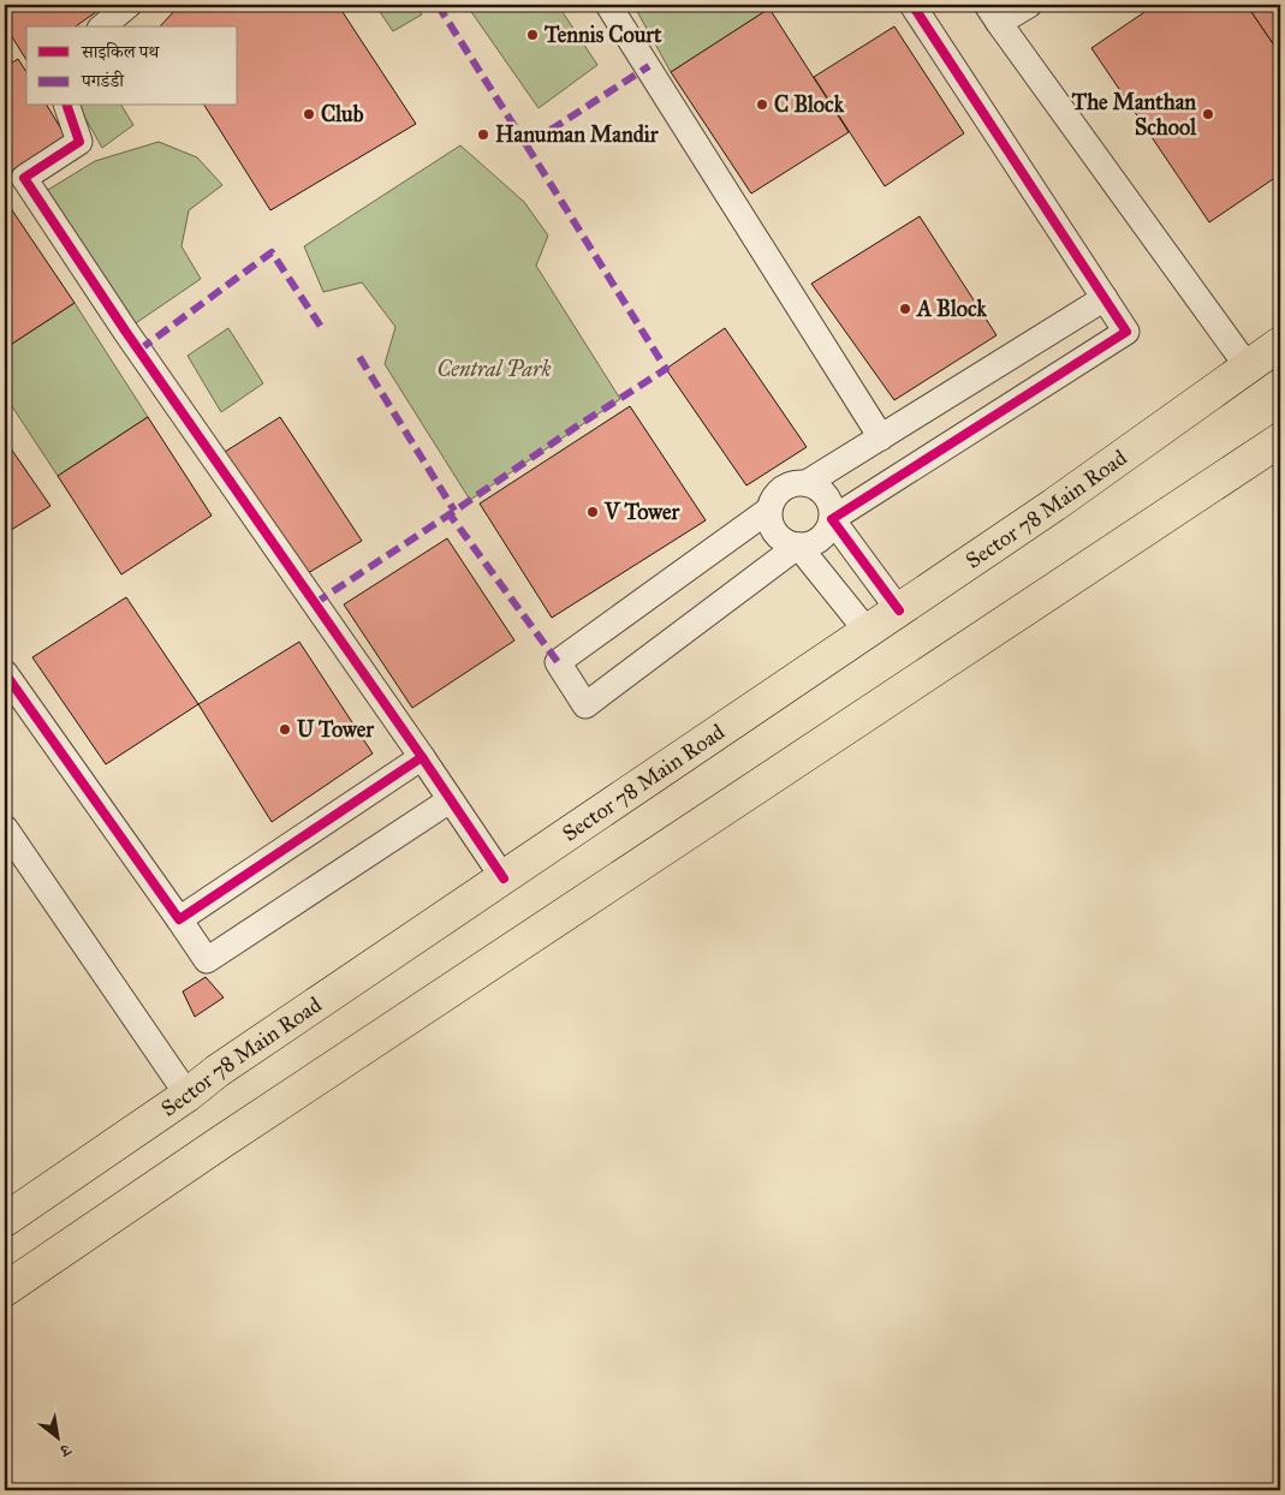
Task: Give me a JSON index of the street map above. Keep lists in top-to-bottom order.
{
  "streets": {
    "main road": ["Sector 78 Main Road"]
  },
  "parks": ["Central Park"],
  "places": [
    "Tennis Court",
    "C Block",
    "Club",
    "The Manthan School",
    "Hanuman Mandir",
    "A Block",
    "V Tower",
    "U Tower"
  ],
  "legend": ["साइकिल पथ", "पगडंडी"],
  "north": "bottom right"
}
